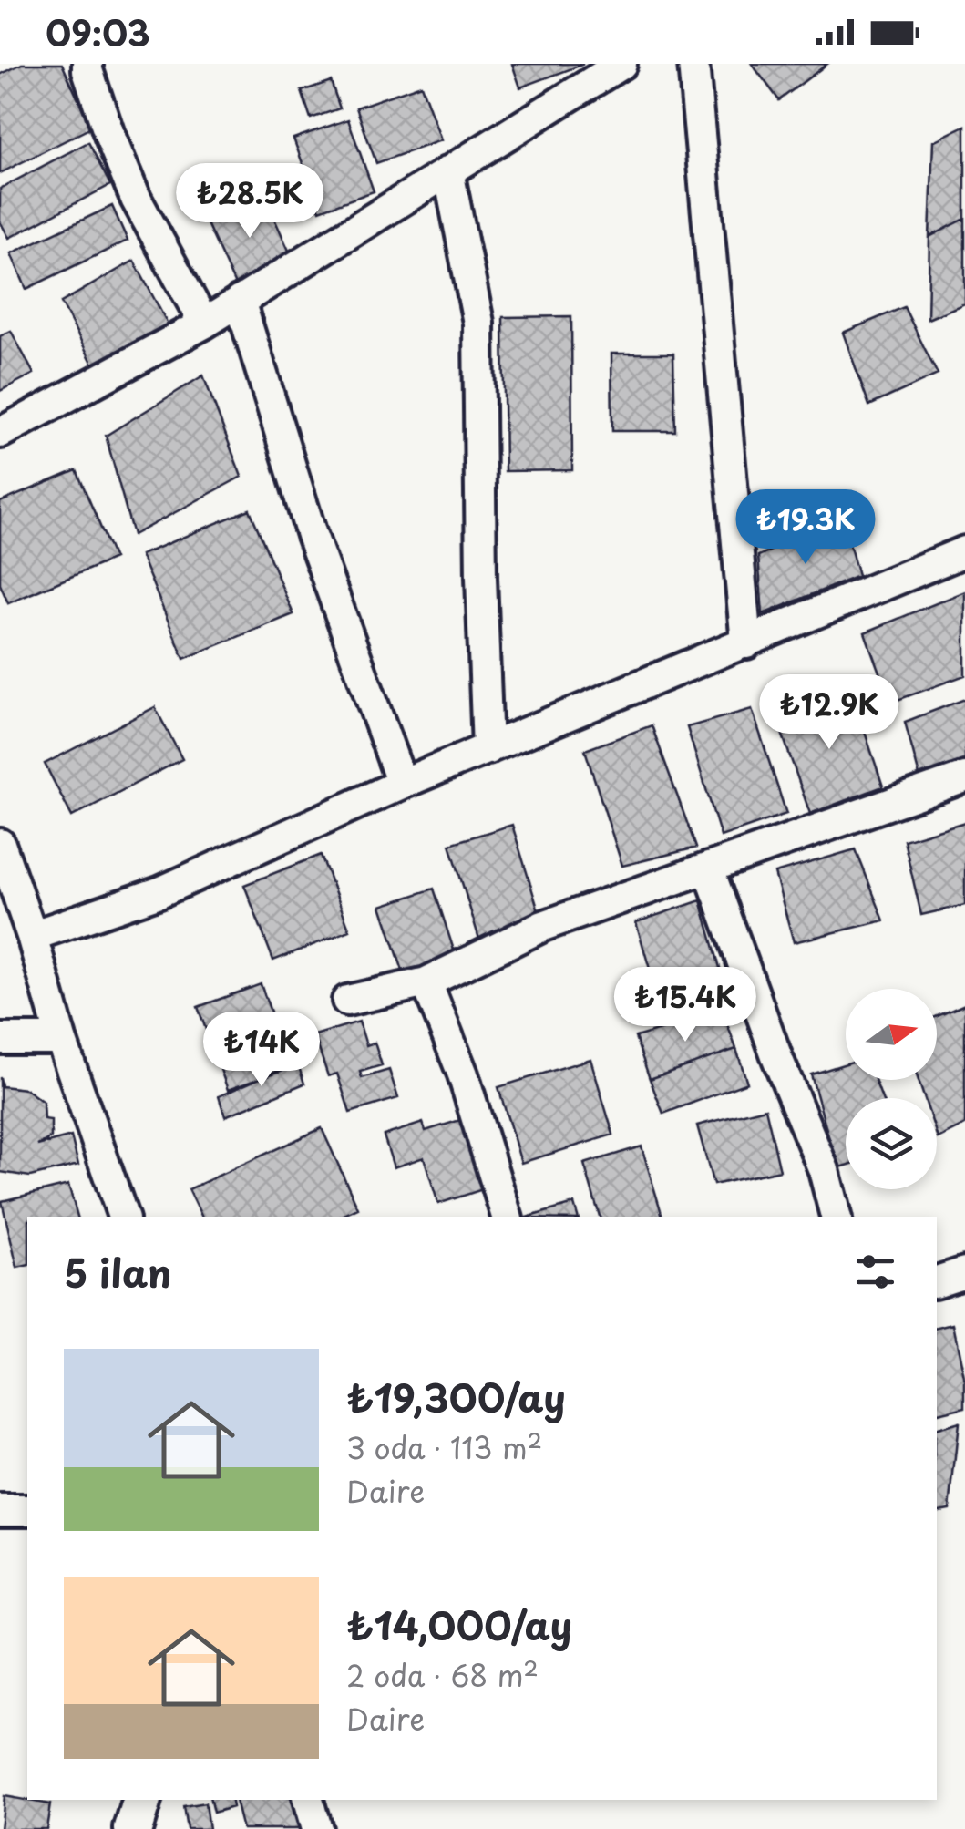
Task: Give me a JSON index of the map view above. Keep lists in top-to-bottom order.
{
  "north": "right",
  "page": {
    "status": "09:03",
    "price": [
      "₺28.5K",
      "₺19.3K",
      "₺12.9K",
      "₺15.4K",
      "₺14K"
    ],
    "heading": "5 ilan",
    "list": [
      {
        "name": "₺19,300/ay",
        "note": "3 oda · 113 m² · Daire"
      },
      {
        "name": "₺14,000/ay",
        "note": "2 oda · 68 m² · Daire"
      }
    ]
  }
}
